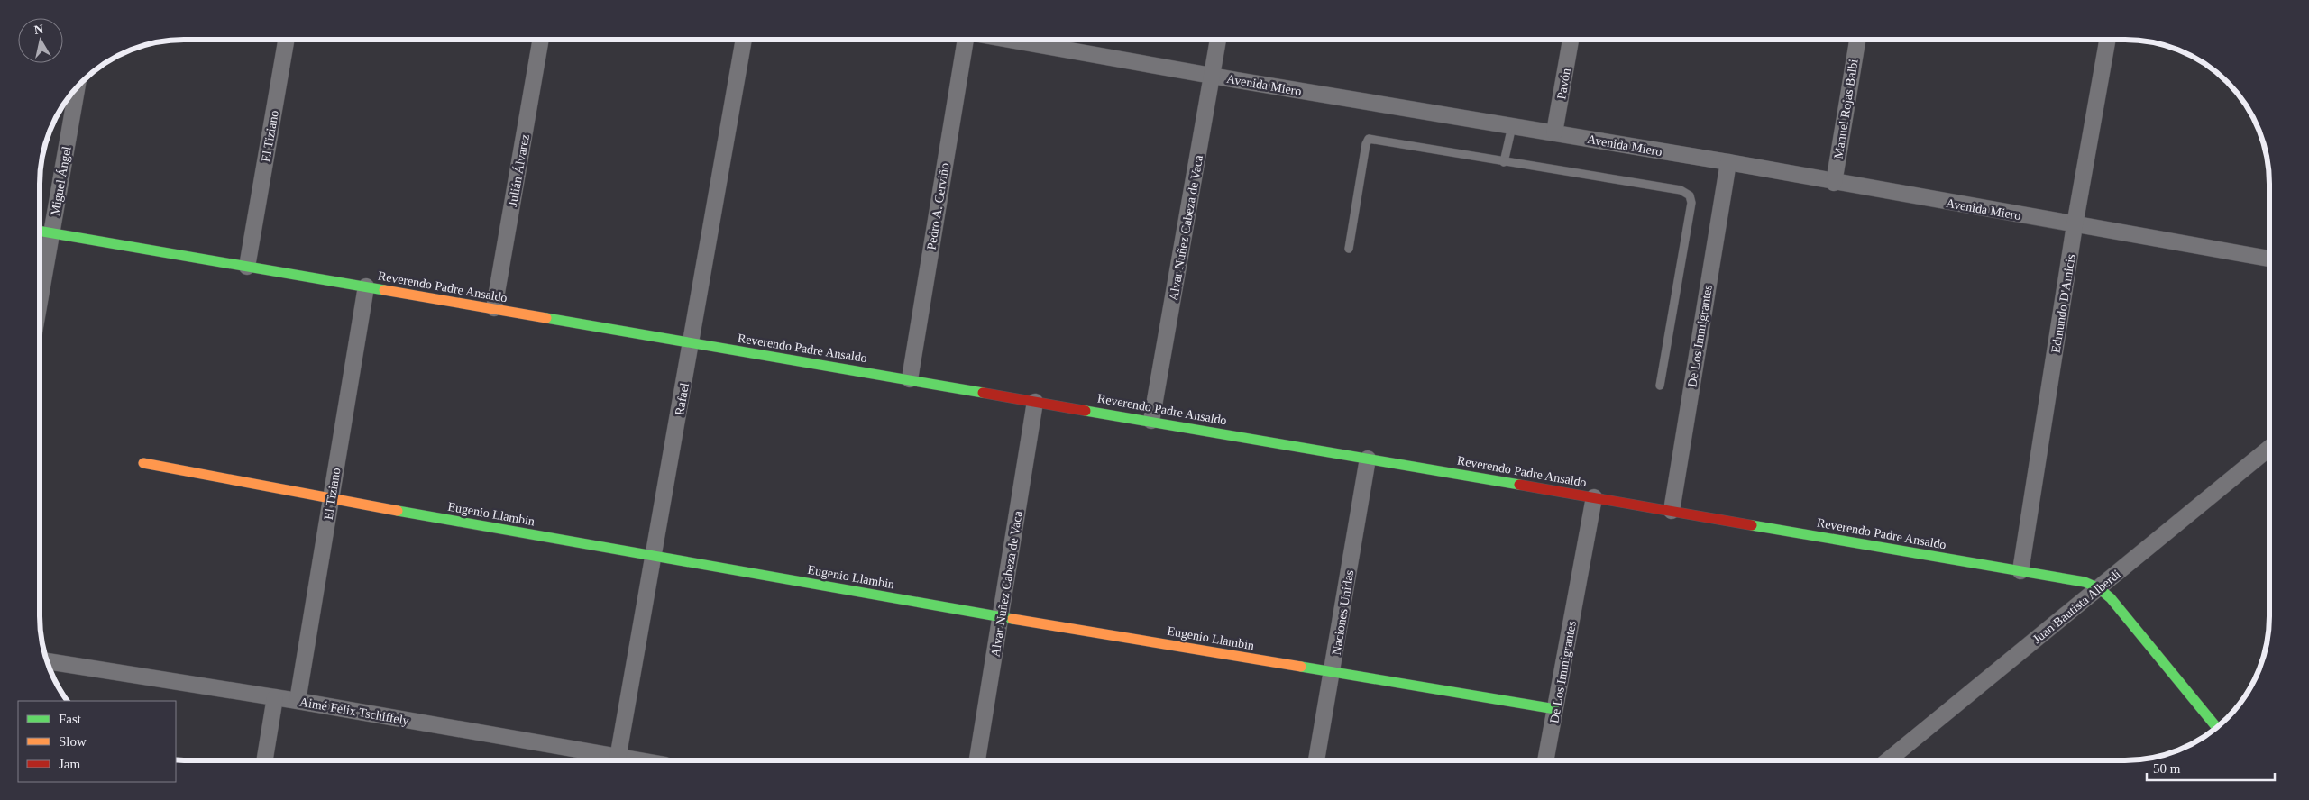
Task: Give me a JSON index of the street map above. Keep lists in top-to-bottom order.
{
  "streets": {
    "street": [
      "Pavón",
      "Avenida Miero",
      "Manuel Rojas Balbi",
      "El Tiziano",
      "Julián Álvarez",
      "Miguel Ángel",
      "Pedro A. Cerviño",
      "Alvar Nuñez Cabeza de Vaca",
      "Reverendo Padre Ansaldo",
      "Edmundo D'Amicis",
      "De Los Immigrantes",
      "Rafael",
      "Eugenio Llambin",
      "Juan Bautista Alberdi",
      "Naciones Unidas",
      "Aimé Félix Tschiffely"
    ]
  },
  "crossings": [
    ["Pavón", "Avenida Miero"],
    ["Avenida Miero", "Manuel Rojas Balbi"],
    ["Avenida Miero", "Alvar Nuñez Cabeza de Vaca"],
    ["Avenida Miero", "Edmundo D'Amicis"],
    ["Avenida Miero", "De Los Immigrantes"],
    ["El Tiziano", "Reverendo Padre Ansaldo"],
    ["El Tiziano", "Eugenio Llambin"],
    ["El Tiziano", "Aimé Félix Tschiffely"],
    ["Julián Álvarez", "Reverendo Padre Ansaldo"],
    ["Miguel Ángel", "Reverendo Padre Ansaldo"],
    ["Pedro A. Cerviño", "Reverendo Padre Ansaldo"],
    ["Alvar Nuñez Cabeza de Vaca", "Reverendo Padre Ansaldo"],
    ["Alvar Nuñez Cabeza de Vaca", "Eugenio Llambin"],
    ["Reverendo Padre Ansaldo", "Edmundo D'Amicis"],
    ["Reverendo Padre Ansaldo", "De Los Immigrantes"],
    ["Reverendo Padre Ansaldo", "Rafael"],
    ["Reverendo Padre Ansaldo", "Juan Bautista Alberdi"],
    ["Reverendo Padre Ansaldo", "Naciones Unidas"],
    ["De Los Immigrantes", "Eugenio Llambin"],
    ["Rafael", "Eugenio Llambin"],
    ["Rafael", "Aimé Félix Tschiffely"],
    ["Eugenio Llambin", "Naciones Unidas"]
  ],
  "legend": ["Fast", "Slow", "Jam"],
  "scale_bar": "50 m",
  "north": "top"
}
